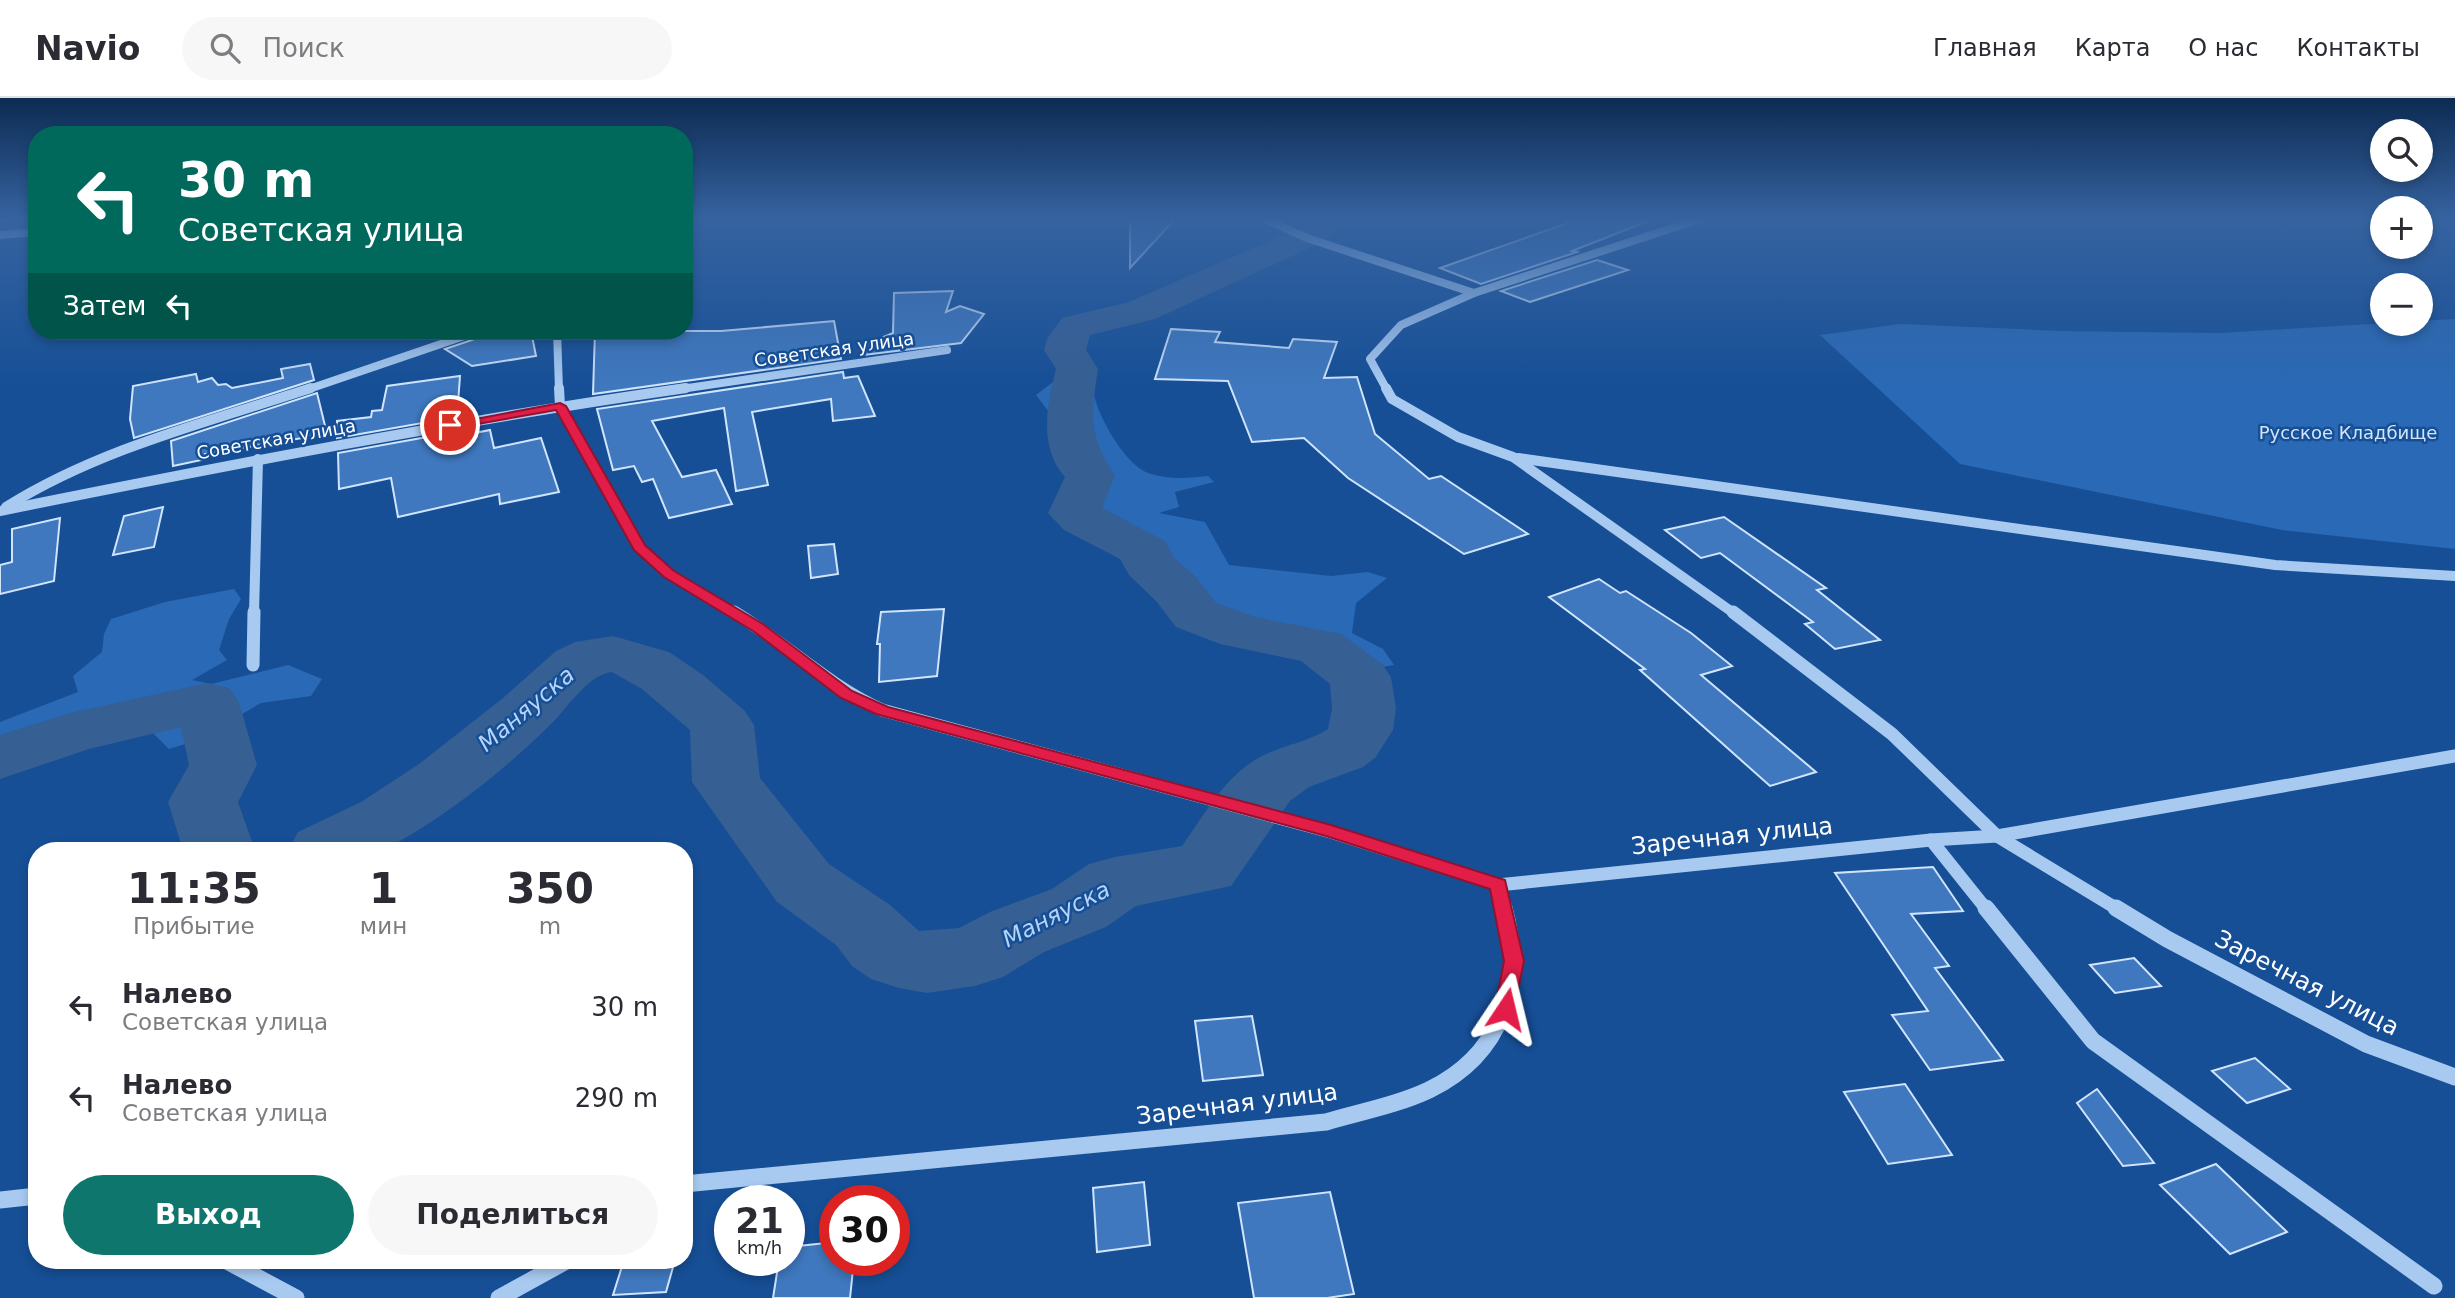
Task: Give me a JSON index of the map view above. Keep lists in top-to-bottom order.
{
  "streets": {
    "street": ["Советская улица", "Заречная улица"]
  },
  "water": ["Маняуска"],
  "parks": ["Русское Кладбище"],
  "page": {
    "header": "Navio",
    "search": "Поиск",
    "nav": [
      "Главная",
      "Карта",
      "О нас",
      "Контакты"
    ],
    "map_buttons": ["+", "−"],
    "turn": ["30 m", "Советская улица"],
    "then": "Затем",
    "eta": [
      "11:35",
      "Прибытие",
      "1",
      "мин",
      "350",
      "m"
    ],
    "list": [
      {
        "name": "Налево",
        "note": "Советская улица",
        "value": "30 m"
      },
      {
        "name": "Налево",
        "note": "Советская улица",
        "value": "290 m"
      }
    ],
    "buttons": ["Выход", "Поделиться"],
    "speed": "21 km/h",
    "limit": "30"
  }
}
